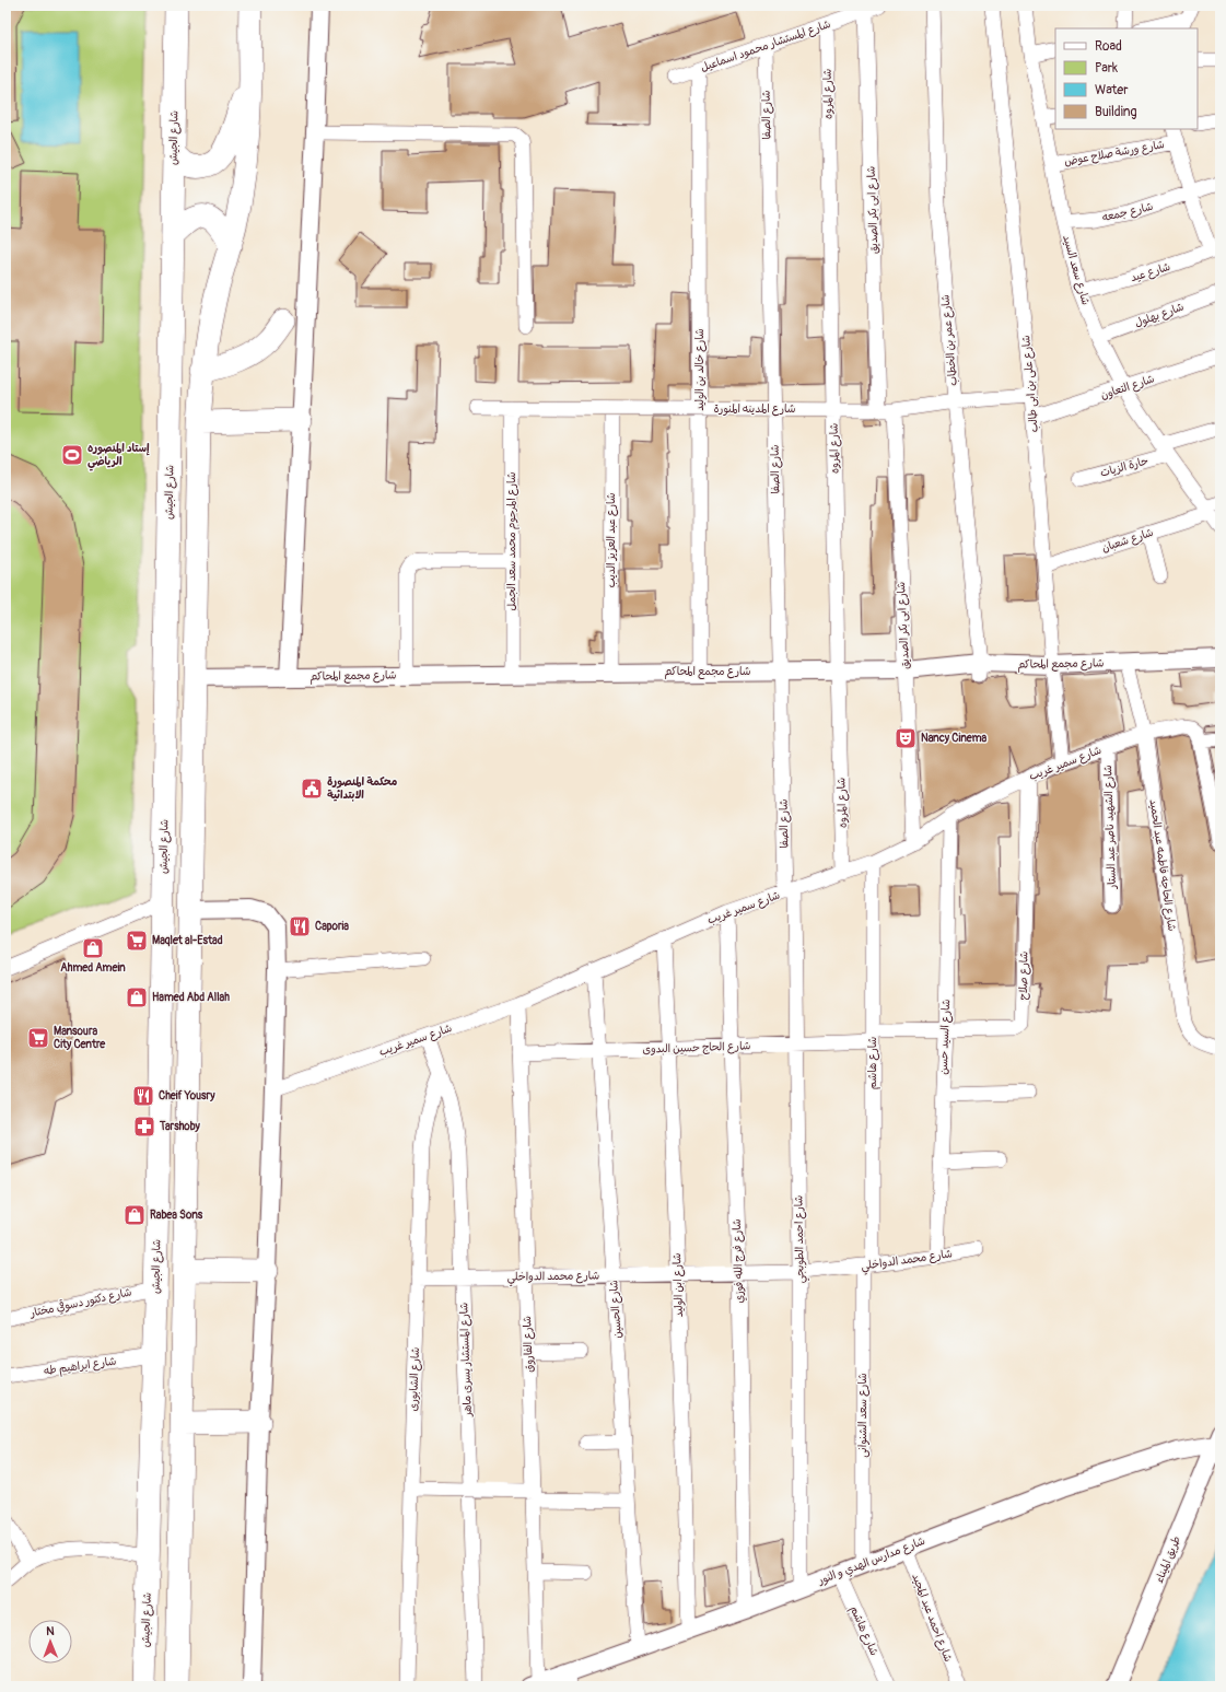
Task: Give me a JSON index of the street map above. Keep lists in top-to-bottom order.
{
  "streets": {
    "main road": ["شارع الجيش"],
    "street": [
      "شارع المستشار محمود اسماعيل",
      "شارع المروه",
      "شارع الصفا",
      "شارع ورشة صلاح عوض",
      "شارع ابى بكر الصديق",
      "شارع جمعه",
      "شارع سعد السيد",
      "شارع عيد",
      "شارع بهلول",
      "شارع عمر بن الخطاب",
      "شارع خالد بن الوليد",
      "شارع على بن ابى طالب",
      "شارع التعاون",
      "شارع المدينه المنورة",
      "حارة الزيات",
      "شارع عبد العزيز الديب",
      "شارع شعبان",
      "شارع المرحوم محمد سعد الجمل",
      "شارع مجمع المحاكم",
      "شارع سمير غريب",
      "شارع الشهيد ناصر عبد الستار",
      "شارع الحاجه فاطمه عبد الحميد",
      "شارع صلاح",
      "شارع السيد حسن",
      "شارع الحاج حسين البدوى",
      "شارع هاشم",
      "شارع احمد الطوبجي",
      "شارع محمد الدواخلي",
      "شارع فرج الله فوزي",
      "شارع ابن الوليد",
      "شارع دكتور دسوقي مختار",
      "شارع الحسين",
      "شارع الفاروق",
      "شارع المستشار يسرى ماهر",
      "شارع ابراهيم طه",
      "شارع الشابورى",
      "شارع سعد الشنوانى",
      "طريق الميناء",
      "شارع مدارس الهدي و النور",
      "شارع احمد عبد المجيد"
    ]
  },
  "crossings": [
    ["شارع المستشار محمود اسماعيل", "شارع المروه"],
    ["شارع المستشار محمود اسماعيل", "شارع الصفا"],
    ["شارع المستشار محمود اسماعيل", "شارع ابى بكر الصديق"],
    ["شارع المستشار محمود اسماعيل", "شارع خالد بن الوليد"],
    ["شارع المروه", "شارع المدينه المنورة"],
    ["شارع المروه", "شارع مجمع المحاكم"],
    ["شارع المروه", "شارع سمير غريب"],
    ["شارع الصفا", "شارع المدينه المنورة"],
    ["شارع الصفا", "شارع مجمع المحاكم"],
    ["شارع الصفا", "شارع سمير غريب"],
    ["شارع الصفا", "شارع احمد الطوبجي"],
    ["شارع الجيش", "شارع دكتور دسوقي مختار"],
    ["شارع الجيش", "شارع ابراهيم طه"],
    ["شارع ورشة صلاح عوض", "شارع سعد السيد"],
    ["شارع ابى بكر الصديق", "شارع المدينه المنورة"],
    ["شارع ابى بكر الصديق", "شارع مجمع المحاكم"],
    ["شارع ابى بكر الصديق", "شارع سمير غريب"],
    ["شارع جمعه", "شارع سعد السيد"],
    ["شارع سعد السيد", "شارع عيد"],
    ["شارع سعد السيد", "شارع بهلول"],
    ["شارع سعد السيد", "شارع التعاون"],
    ["شارع سعد السيد", "حارة الزيات"],
    ["شارع سعد السيد", "شارع شعبان"],
    ["شارع عمر بن الخطاب", "شارع المدينه المنورة"],
    ["شارع عمر بن الخطاب", "شارع مجمع المحاكم"],
    ["شارع خالد بن الوليد", "شارع المدينه المنورة"],
    ["شارع خالد بن الوليد", "شارع مجمع المحاكم"],
    ["شارع على بن ابى طالب", "شارع التعاون"],
    ["شارع على بن ابى طالب", "شارع المدينه المنورة"],
    ["شارع على بن ابى طالب", "شارع شعبان"],
    ["شارع على بن ابى طالب", "شارع مجمع المحاكم"],
    ["شارع على بن ابى طالب", "شارع سمير غريب"],
    ["شارع المدينه المنورة", "شارع عبد العزيز الديب"],
    ["شارع المدينه المنورة", "شارع المرحوم محمد سعد الجمل"],
    ["شارع عبد العزيز الديب", "شارع مجمع المحاكم"],
    ["شارع المرحوم محمد سعد الجمل", "شارع مجمع المحاكم"],
    ["شارع مجمع المحاكم", "شارع الحاجه فاطمه عبد الحميد"],
    ["شارع سمير غريب", "شارع الشهيد ناصر عبد الستار"],
    ["شارع سمير غريب", "شارع الحاجه فاطمه عبد الحميد"],
    ["شارع سمير غريب", "شارع صلاح"],
    ["شارع سمير غريب", "شارع السيد حسن"],
    ["شارع سمير غريب", "شارع هاشم"],
    ["شارع سمير غريب", "شارع احمد الطوبجي"],
    ["شارع سمير غريب", "شارع فرج الله فوزي"],
    ["شارع سمير غريب", "شارع ابن الوليد"],
    ["شارع سمير غريب", "شارع الحسين"],
    ["شارع سمير غريب", "شارع الفاروق"],
    ["شارع سمير غريب", "شارع المستشار يسرى ماهر"],
    ["شارع صلاح", "شارع السيد حسن"],
    ["شارع صلاح", "شارع الحاج حسين البدوى"],
    ["شارع صلاح", "شارع هاشم"],
    ["شارع السيد حسن", "شارع محمد الدواخلي"],
    ["شارع الحاج حسين البدوى", "شارع هاشم"],
    ["شارع الحاج حسين البدوى", "شارع احمد الطوبجي"],
    ["شارع الحاج حسين البدوى", "شارع فرج الله فوزي"],
    ["شارع الحاج حسين البدوى", "شارع ابن الوليد"],
    ["شارع الحاج حسين البدوى", "شارع الحسين"],
    ["شارع الحاج حسين البدوى", "شارع الفاروق"],
    ["شارع هاشم", "شارع محمد الدواخلي"],
    ["شارع هاشم", "شارع سعد الشنوانى"],
    ["شارع هاشم", "شارع مدارس الهدي و النور"],
    ["شارع احمد الطوبجي", "شارع محمد الدواخلي"],
    ["شارع احمد الطوبجي", "شارع مدارس الهدي و النور"],
    ["شارع محمد الدواخلي", "شارع فرج الله فوزي"],
    ["شارع محمد الدواخلي", "شارع ابن الوليد"],
    ["شارع محمد الدواخلي", "شارع الحسين"],
    ["شارع محمد الدواخلي", "شارع الفاروق"],
    ["شارع محمد الدواخلي", "شارع المستشار يسرى ماهر"],
    ["شارع محمد الدواخلي", "شارع الشابورى"],
    ["شارع محمد الدواخلي", "شارع سعد الشنوانى"],
    ["شارع فرج الله فوزي", "شارع مدارس الهدي و النور"],
    ["شارع ابن الوليد", "شارع مدارس الهدي و النور"],
    ["شارع الحسين", "شارع مدارس الهدي و النور"],
    ["شارع الفاروق", "شارع مدارس الهدي و النور"],
    ["شارع المستشار يسرى ماهر", "شارع الشابورى"],
    ["شارع سعد الشنوانى", "شارع مدارس الهدي و النور"],
    ["طريق الميناء", "شارع مدارس الهدي و النور"],
    ["شارع مدارس الهدي و النور", "شارع احمد عبد المجيد"]
  ],
  "places": {
    "sports": ["إستاد المنصوره الرياضي"],
    "theatre": ["Nancy Cinema"],
    "public building": ["محكمة المنصورة الابتدائية"],
    "restaurant": ["Caporia", "Cheif Yousry"],
    "supermarket": ["Maqlet al-Estad", "Mansoura City Centre"],
    "shop": ["Ahmed Amein", "Hamed Abd Allah", "Rabea Sons"],
    "pharmacy": ["Tarshoby"]
  },
  "legend": [
    "Road",
    "Park",
    "Water",
    "Building"
  ],
  "north": "top"
}
